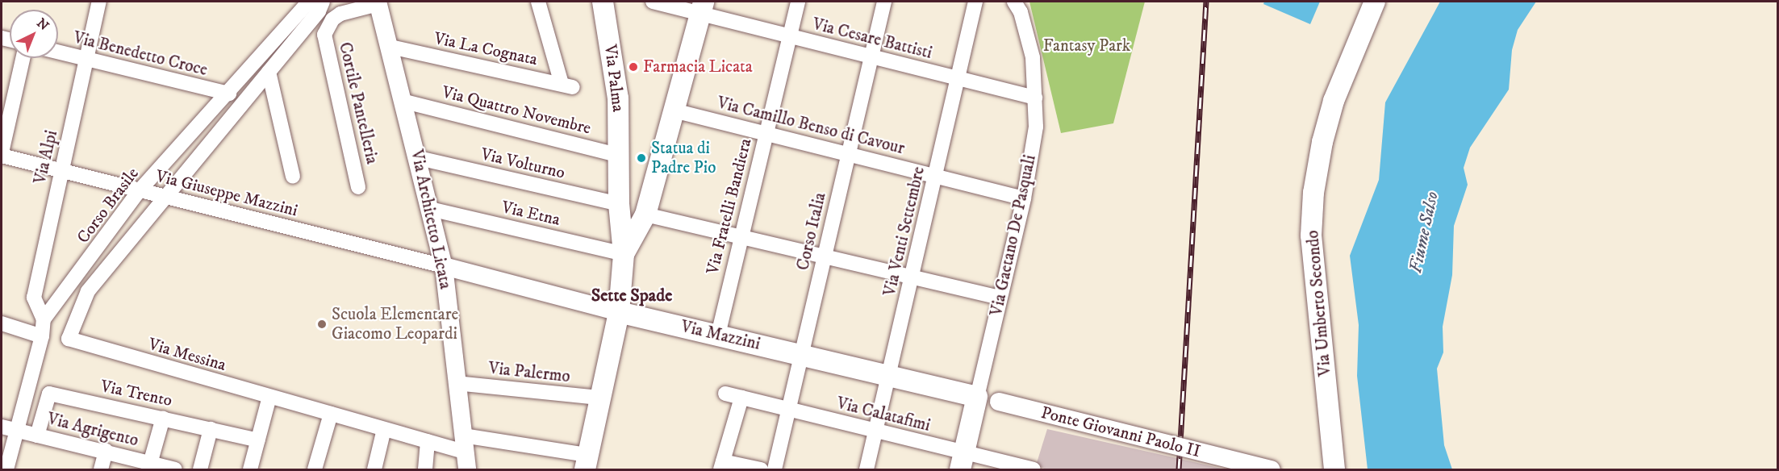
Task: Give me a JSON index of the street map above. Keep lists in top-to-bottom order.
{
  "streets": {
    "main road": [
      "Via Palma",
      "Via Gaetano De Pasquali",
      "Via Umberto Secondo",
      "Via Mazzini"
    ],
    "street": [
      "Via Cesare Battisti",
      "Via La Cognata",
      "Via Benedetto Croce",
      "Cortile Pantelleria",
      "Via Quattro Novembre",
      "Via Camillo Benso di Cavour",
      "Via Alpi",
      "Via Volturno",
      "Via Giuseppe Mazzini",
      "Corso Brasile",
      "Via Fratelli Bandiera",
      "Via Etna",
      "Via Architetto Licata",
      "Corso Italia",
      "Via Venti Settembre",
      "Via Messina",
      "Via Palermo",
      "Via Trento",
      "Via Calatafimi",
      "Via Agrigento",
      "Ponte Giovanni Paolo II"
    ]
  },
  "crossings": [
    ["Via Cesare Battisti", "Via Fratelli Bandiera"],
    ["Via Cesare Battisti", "Corso Italia"],
    ["Via Cesare Battisti", "Via Venti Settembre"],
    ["Via Cesare Battisti", "Via Gaetano De Pasquali"],
    ["Via La Cognata", "Via Architetto Licata"],
    ["Via Benedetto Croce", "Via Alpi"],
    ["Via Benedetto Croce", "Corso Brasile"],
    ["Via Palma", "Via Quattro Novembre"],
    ["Via Palma", "Via Volturno"],
    ["Via Palma", "Via Etna"],
    ["Cortile Pantelleria", "Via Architetto Licata"],
    ["Via Quattro Novembre", "Via Architetto Licata"],
    ["Via Camillo Benso di Cavour", "Via Fratelli Bandiera"],
    ["Via Camillo Benso di Cavour", "Corso Italia"],
    ["Via Camillo Benso di Cavour", "Via Venti Settembre"],
    ["Via Camillo Benso di Cavour", "Via Gaetano De Pasquali"],
    ["Via Alpi", "Via Giuseppe Mazzini"],
    ["Via Alpi", "Corso Brasile"],
    ["Via Volturno", "Via Architetto Licata"],
    ["Via Giuseppe Mazzini", "Corso Brasile"],
    ["Via Giuseppe Mazzini", "Via Architetto Licata"],
    ["Via Giuseppe Mazzini", "Via Mazzini"],
    ["Via Giuseppe Mazzini", "Via Messina"],
    ["Via Fratelli Bandiera", "Via Mazzini"],
    ["Via Etna", "Via Architetto Licata"],
    ["Via Architetto Licata", "Via Mazzini"],
    ["Via Architetto Licata", "Via Messina"],
    ["Via Architetto Licata", "Via Palermo"],
    ["Corso Italia", "Via Mazzini"],
    ["Corso Italia", "Via Calatafimi"],
    ["Via Venti Settembre", "Via Mazzini"],
    ["Via Venti Settembre", "Via Calatafimi"],
    ["Via Gaetano De Pasquali", "Via Mazzini"],
    ["Via Gaetano De Pasquali", "Via Calatafimi"],
    ["Via Mazzini", "Ponte Giovanni Paolo II"],
    ["Via Trento", "Via Agrigento"]
  ],
  "districts": ["Sette Spade"],
  "water": ["Fiume Salso"],
  "parks": ["Fantasy Park"],
  "places": ["Farmacia Licata", "Statua di Padre Pio", "Scuola Elementare Giacomo Leopardi"],
  "north": "top right"
}
